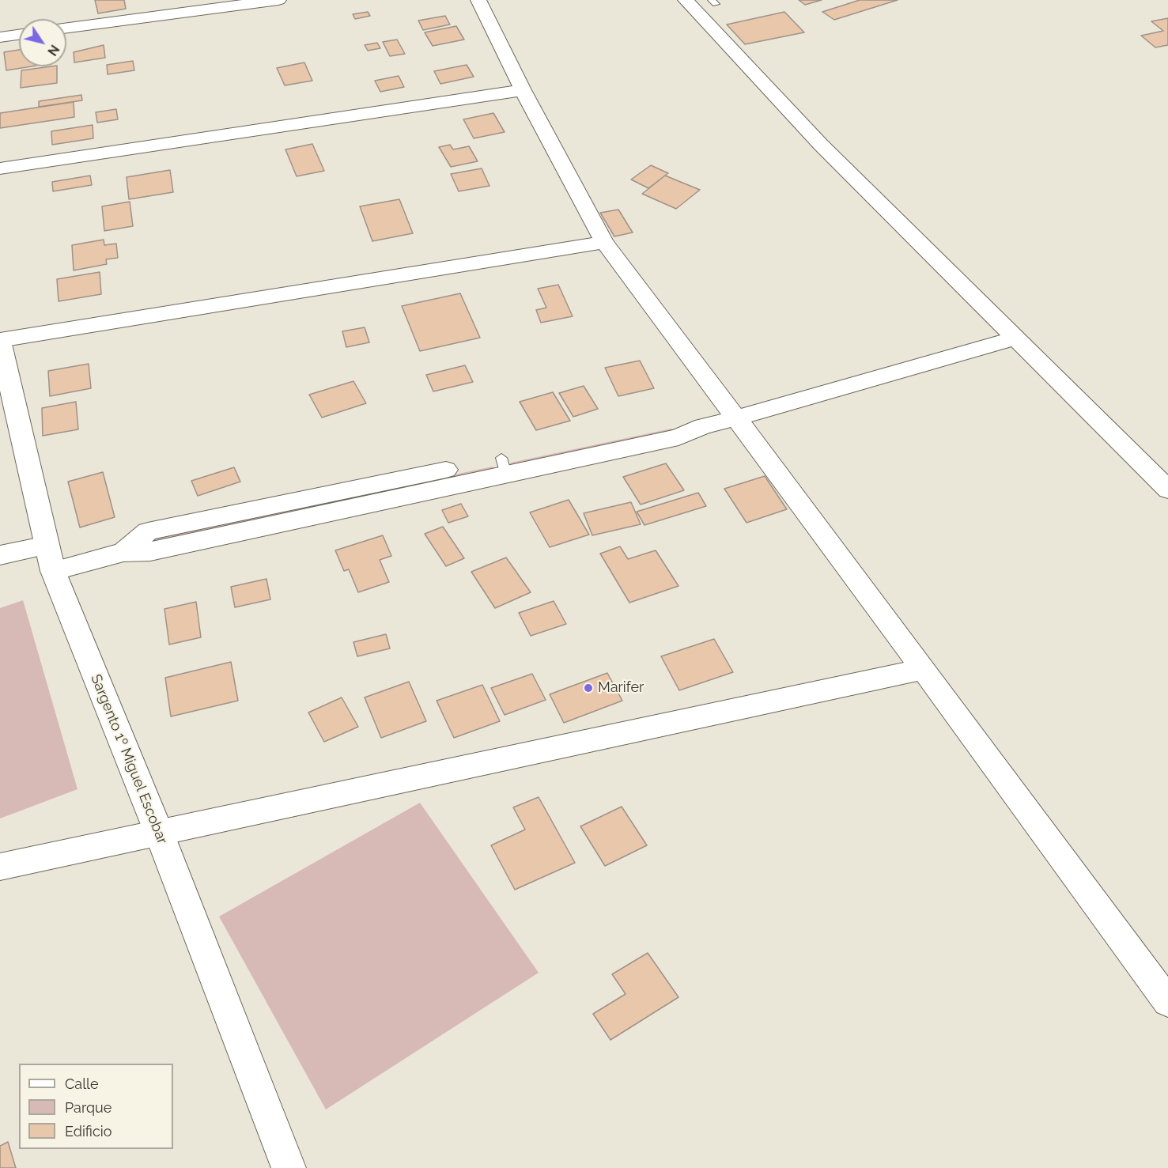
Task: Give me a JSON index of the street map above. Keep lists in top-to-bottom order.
{
  "streets": {
    "street": ["Sargento 1º Miguel Escobar"]
  },
  "places": ["Marifer"],
  "legend": ["Calle", "Parque", "Edificio"],
  "north": "bottom right"
}
